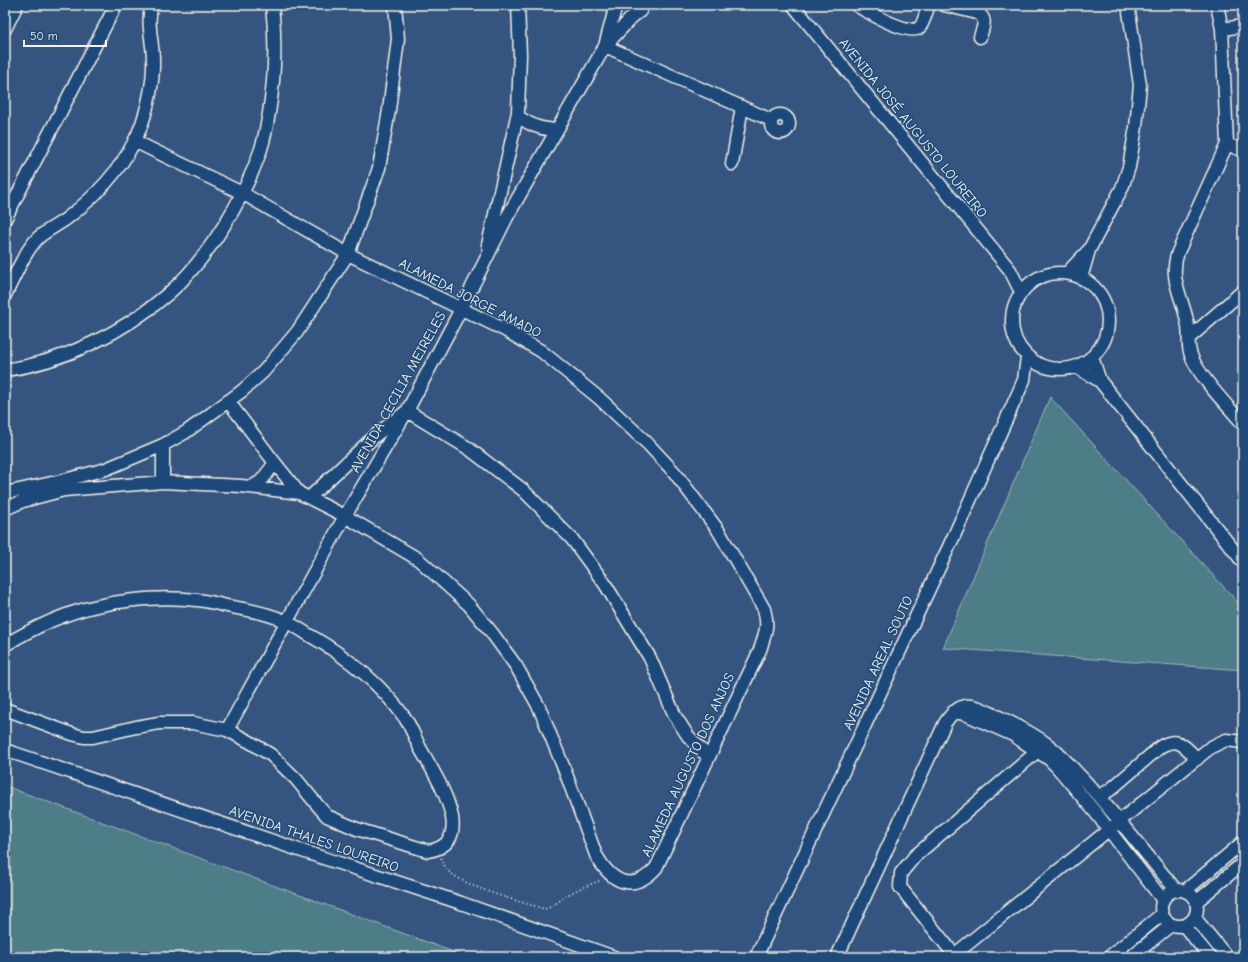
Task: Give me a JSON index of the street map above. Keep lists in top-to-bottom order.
{
  "streets": {
    "street": [
      "AVENIDA JOSÉ AUGUSTO LOUREIRO",
      "ALAMEDA JORGE AMADO",
      "AVENIDA CECILIA MEIRELES",
      "AVENIDA AREAL SOUTO",
      "ALAMEDA AUGUSTO DOS ANJOS",
      "AVENIDA THALES LOUREIRO"
    ]
  },
  "crossings": [
    ["AVENIDA JOSÉ AUGUSTO LOUREIRO", "AVENIDA AREAL SOUTO"],
    ["ALAMEDA JORGE AMADO", "AVENIDA CECILIA MEIRELES"],
    ["ALAMEDA JORGE AMADO", "ALAMEDA AUGUSTO DOS ANJOS"]
  ],
  "scale_bar": "50 m"
}
